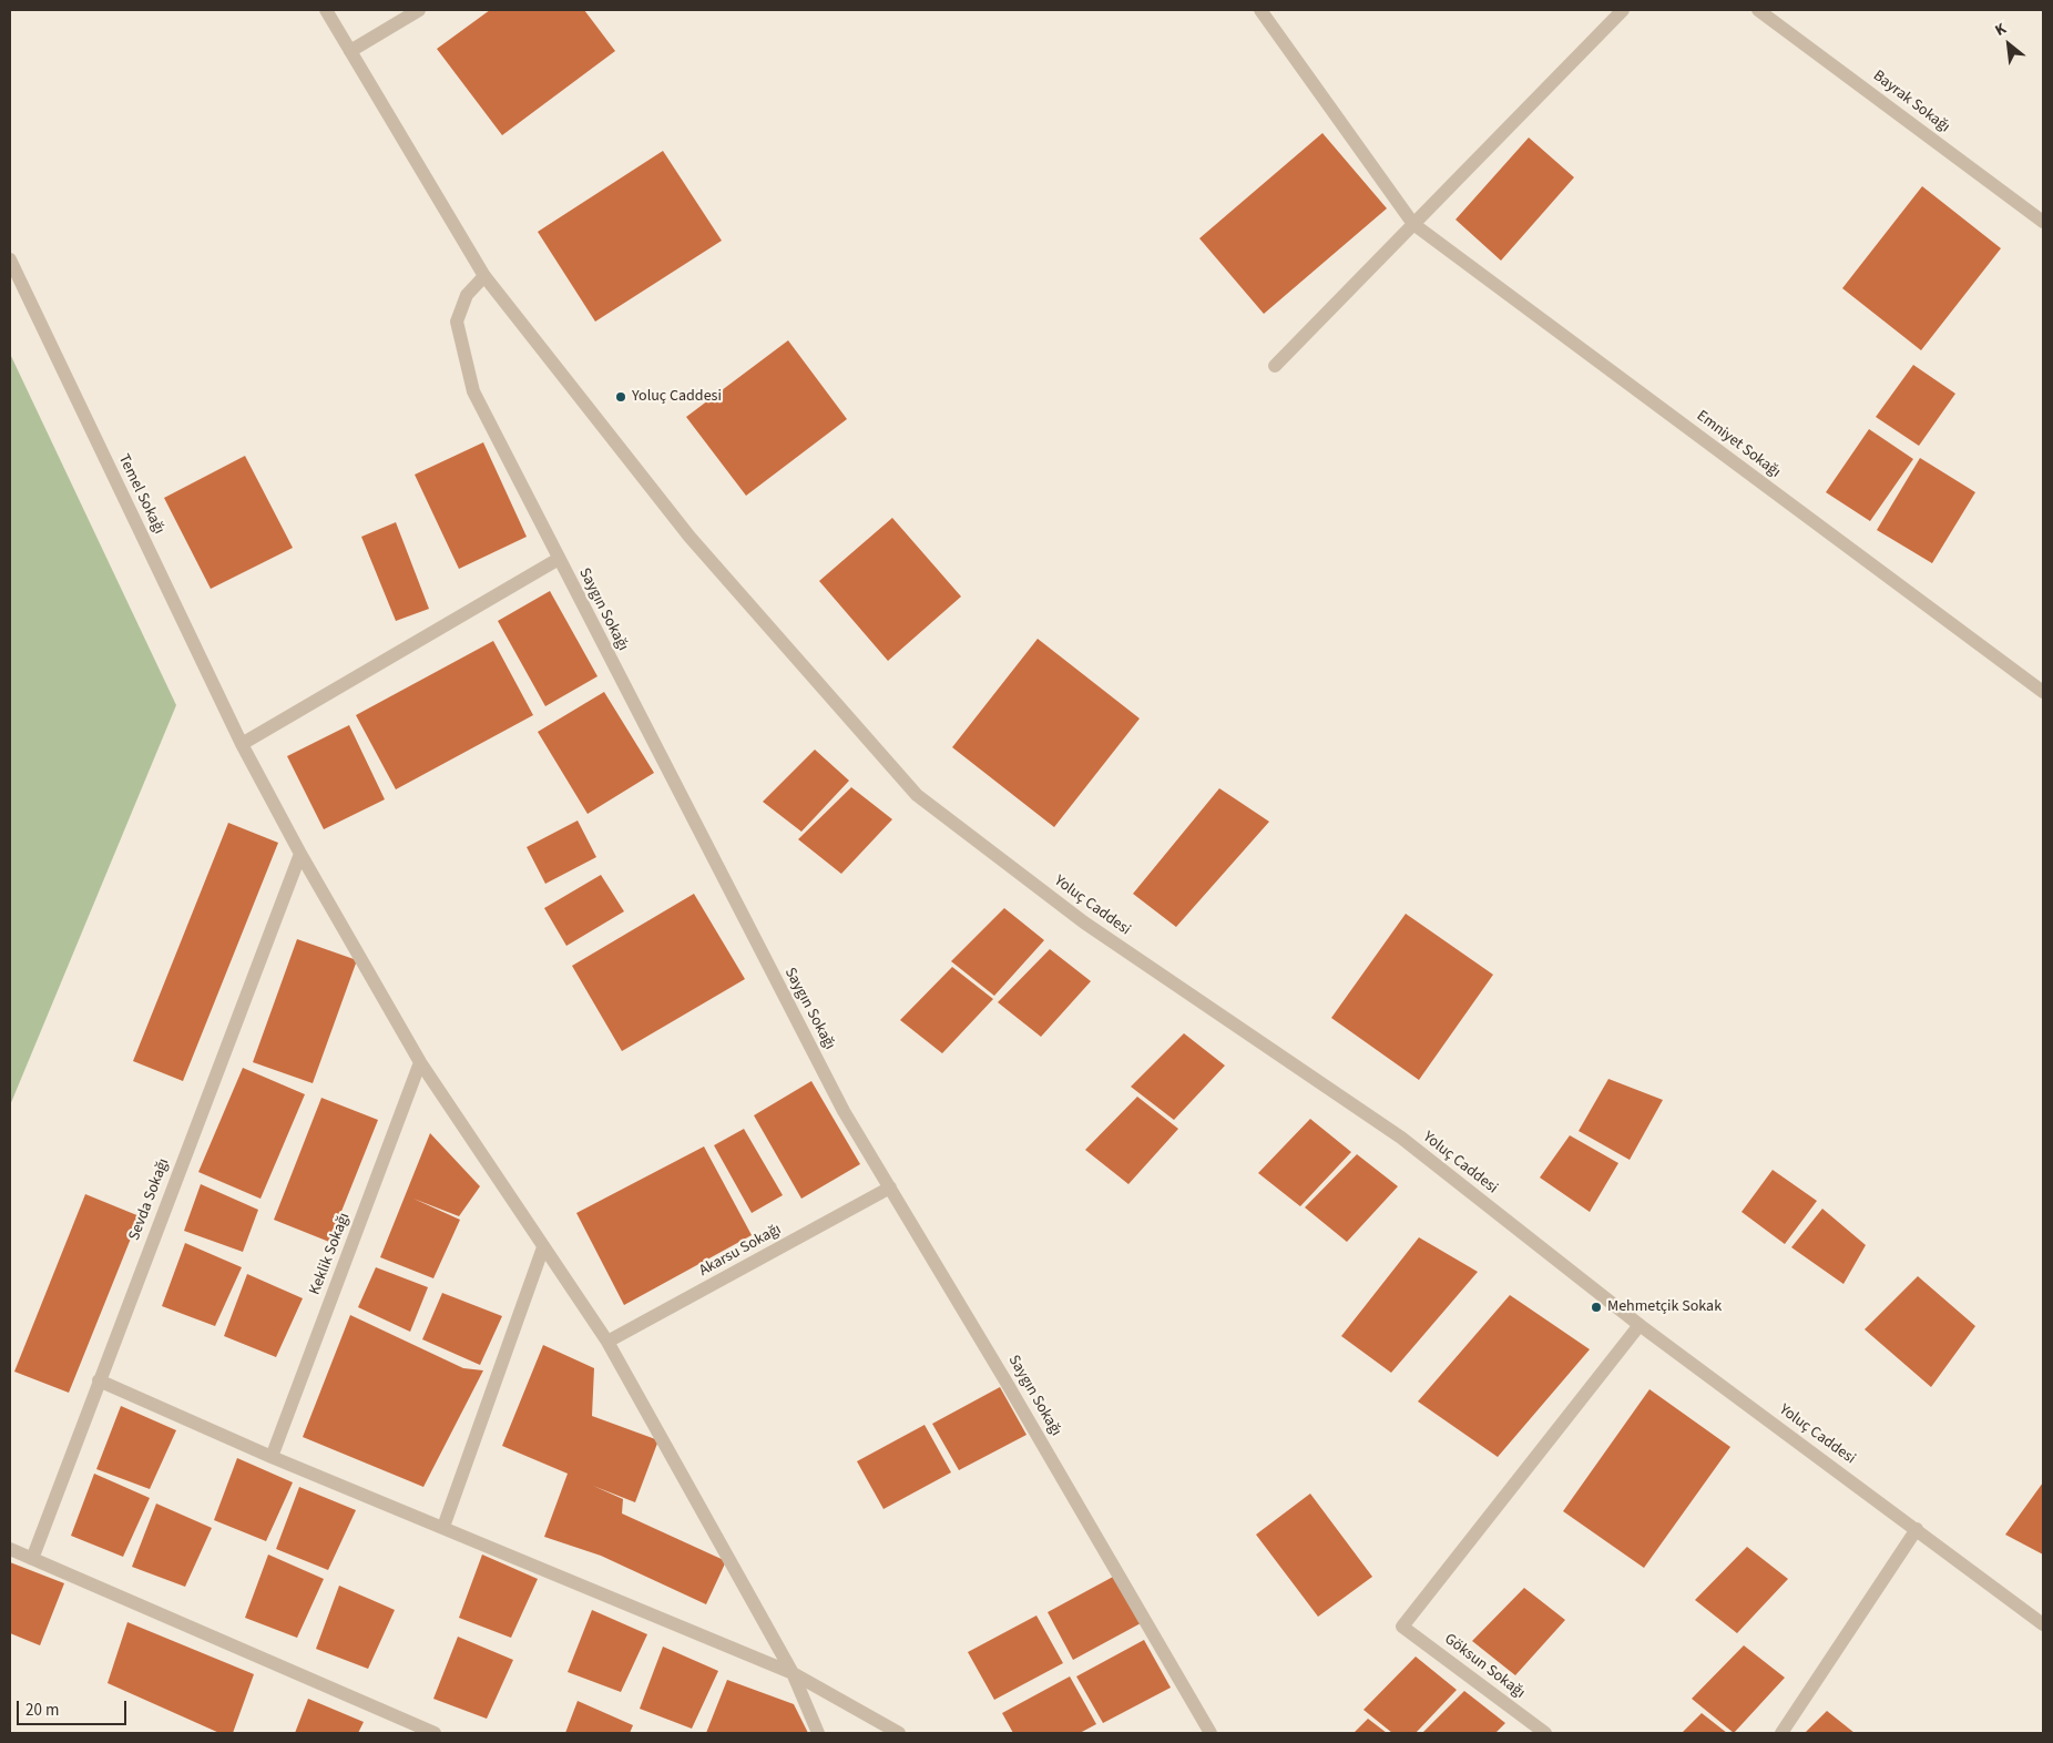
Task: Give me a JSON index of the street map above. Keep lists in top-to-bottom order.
{
  "streets": {
    "street": [
      "Bayrak Sokağı",
      "Emniyet Sokağı",
      "Temel Sokağı",
      "Saygın Sokağı",
      "Yoluç Caddesi",
      "Sevda Sokağı",
      "Akarsu Sokağı",
      "Keklik Sokağı",
      "Göksun Sokağı"
    ]
  },
  "crossings": [
    ["Temel Sokağı", "Sevda Sokağı"],
    ["Temel Sokağı", "Akarsu Sokağı"],
    ["Temel Sokağı", "Keklik Sokağı"],
    ["Saygın Sokağı", "Yoluç Caddesi"],
    ["Saygın Sokağı", "Akarsu Sokağı"],
    ["Yoluç Caddesi", "Göksun Sokağı"]
  ],
  "places": ["Yoluç Caddesi", "Mehmetçik Sokak"],
  "scale_bar": "20 m",
  "north": "top left"
}
